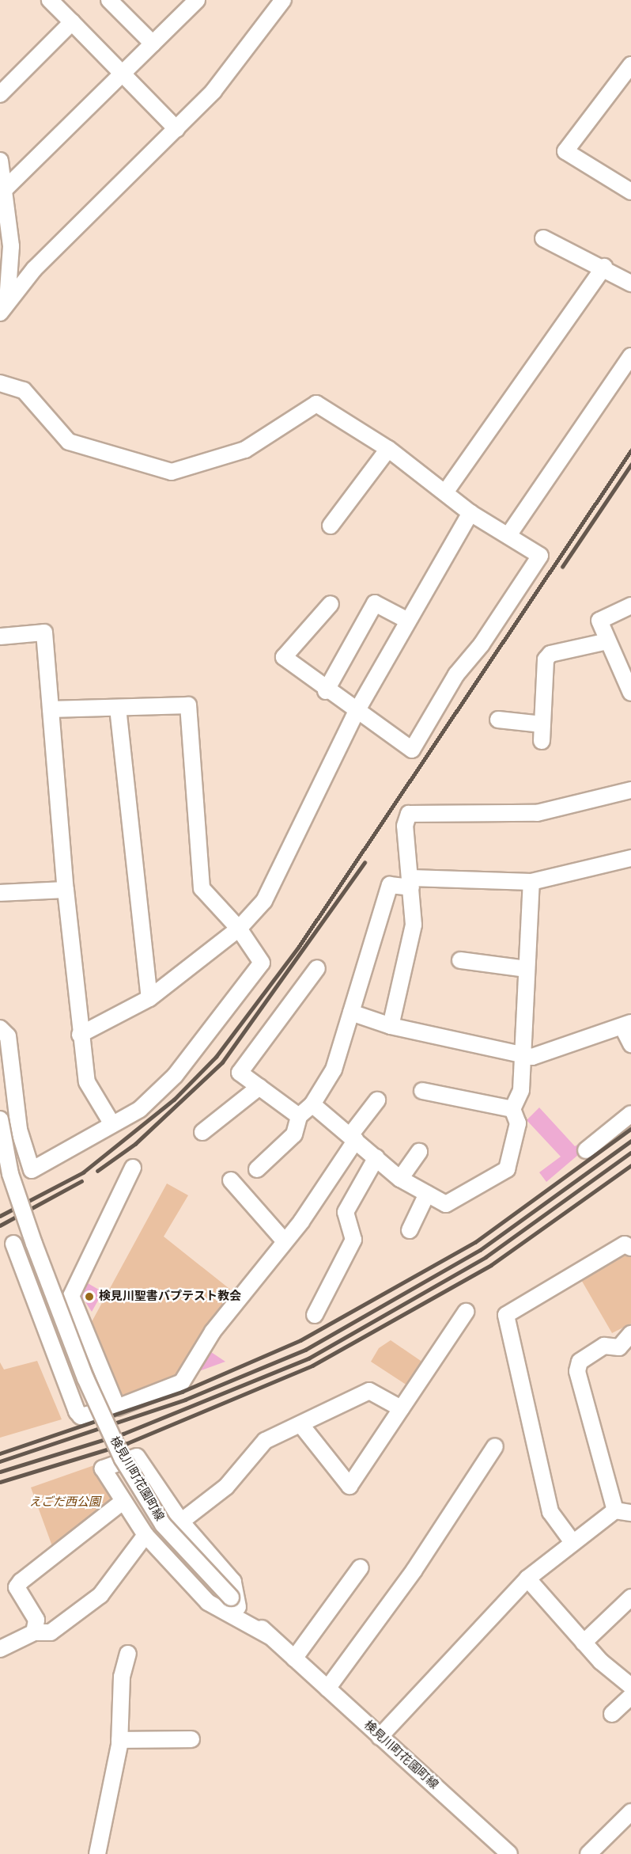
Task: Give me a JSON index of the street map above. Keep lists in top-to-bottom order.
{
  "streets": {
    "street": ["検見川町花園町線"]
  },
  "parks": ["えごだ西公園"],
  "places": ["検見川聖書バプテスト教会"]
}
